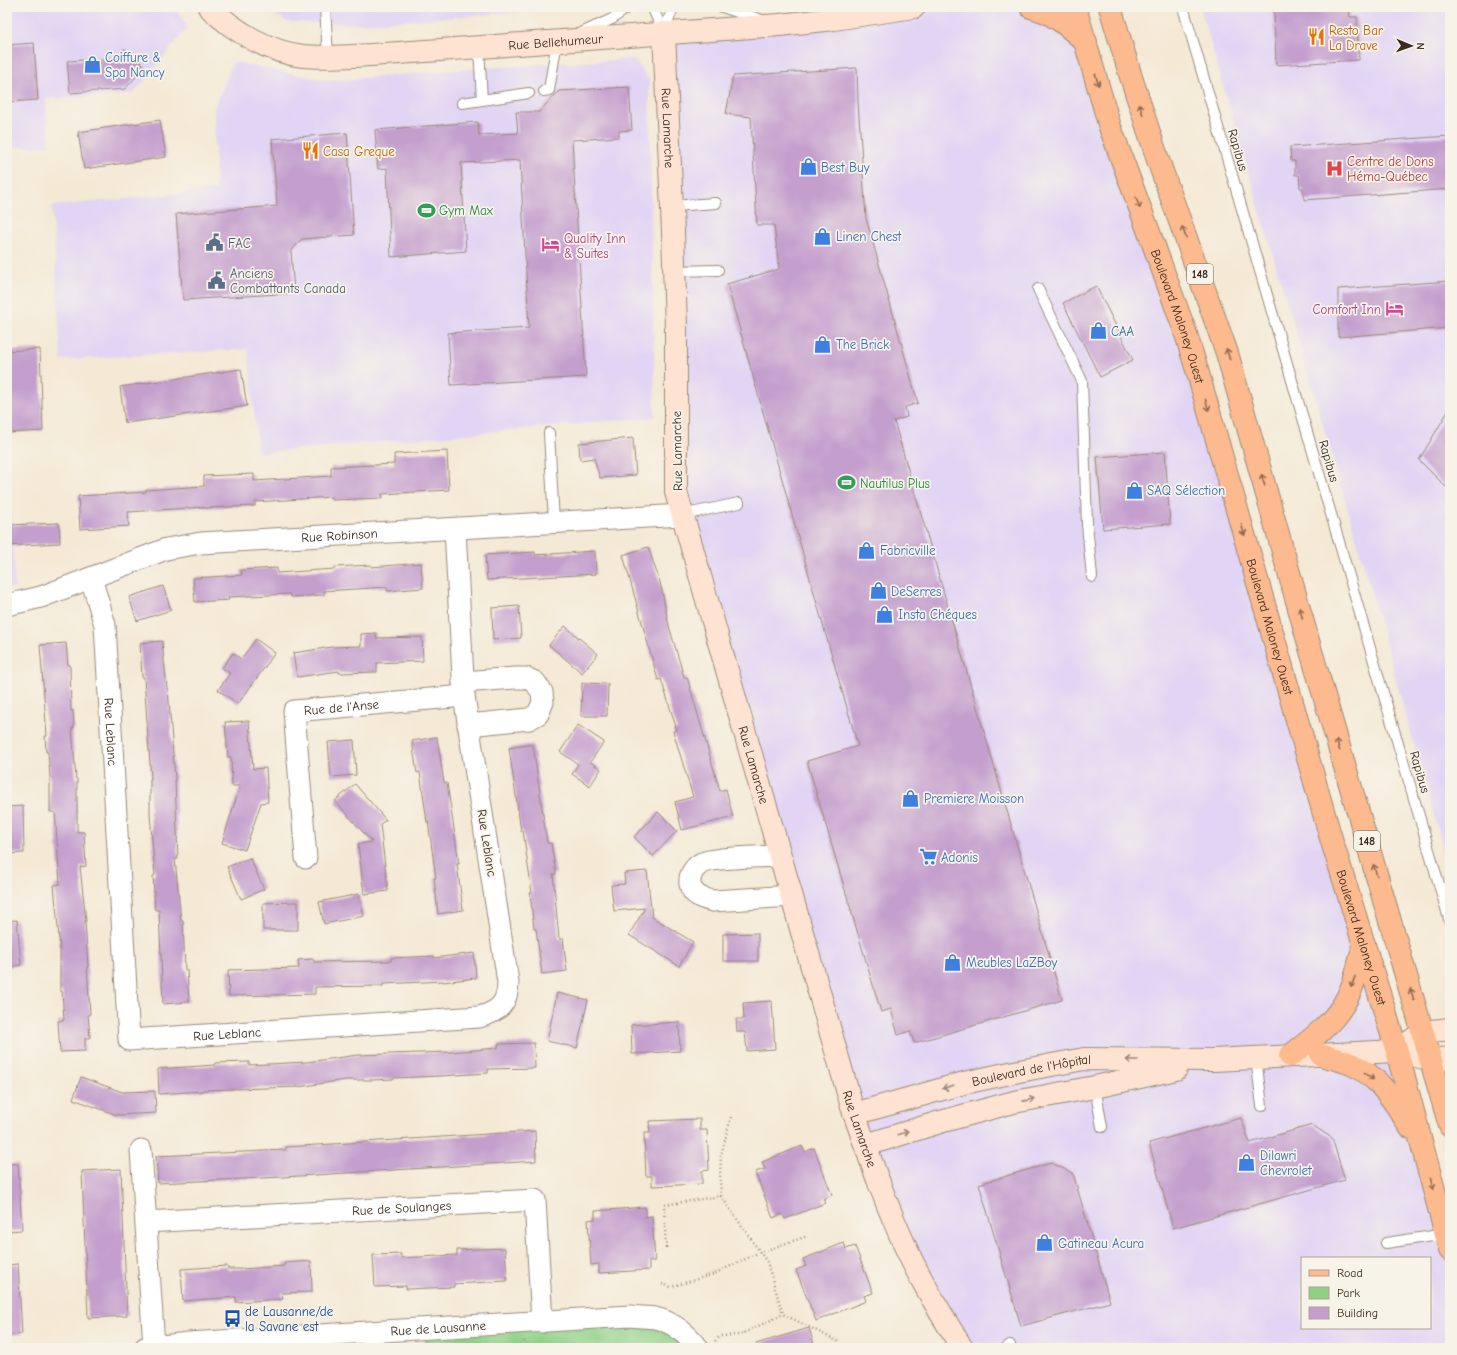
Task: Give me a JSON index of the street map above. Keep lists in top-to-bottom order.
{
  "streets": {
    "main road": ["148", "Boulevard Maloney Ouest"],
    "street": [
      "Rue Bellehumeur",
      "Rue Lamarche",
      "Rue Robinson",
      "Rue de l'Anse",
      "Rue Leblanc",
      "Boulevard de l'Hôpital",
      "Rue de Soulanges",
      "Rue de Lausanne"
    ],
    "lane": ["Rapibus"]
  },
  "crossings": [
    ["Rue Bellehumeur", "Rue Lamarche"],
    ["Rue Lamarche", "Rue Robinson"],
    ["Rue Lamarche", "Boulevard de l'Hôpital"],
    ["148", "Boulevard de l'Hôpital"],
    ["Boulevard Maloney Ouest", "Boulevard de l'Hôpital"],
    ["Rue Robinson", "Rue Leblanc"],
    ["Rue de l'Anse", "Rue Leblanc"],
    ["Rue de Soulanges", "Rue de Lausanne"]
  ],
  "places": {
    "restaurant": ["Resto Bar La Drave", "Casa Greque"],
    "shop": [
      "Coiffure & Spa Nancy",
      "Best Buy",
      "Linen Chest",
      "CAA",
      "The Brick",
      "SAQ Sélection",
      "Fabricville",
      "DeSerres",
      "Insta Chéques",
      "Premiere Moisson",
      "Meubles LaZBoy",
      "Dilawri Chevrolet",
      "Gatineau Acura"
    ],
    "hospital": ["Centre de Dons Héma-Québec"],
    "sports": ["Gym Max", "Nautilus Plus"],
    "public building": ["FAC", "Anciens Combattants Canada"],
    "hotel": ["Quality Inn & Suites", "Comfort Inn"],
    "supermarket": ["Adonis"],
    "bus stop": ["de Lausanne/de la Savane est"]
  },
  "legend": ["Road", "Park", "Building"],
  "north": "right"
}
